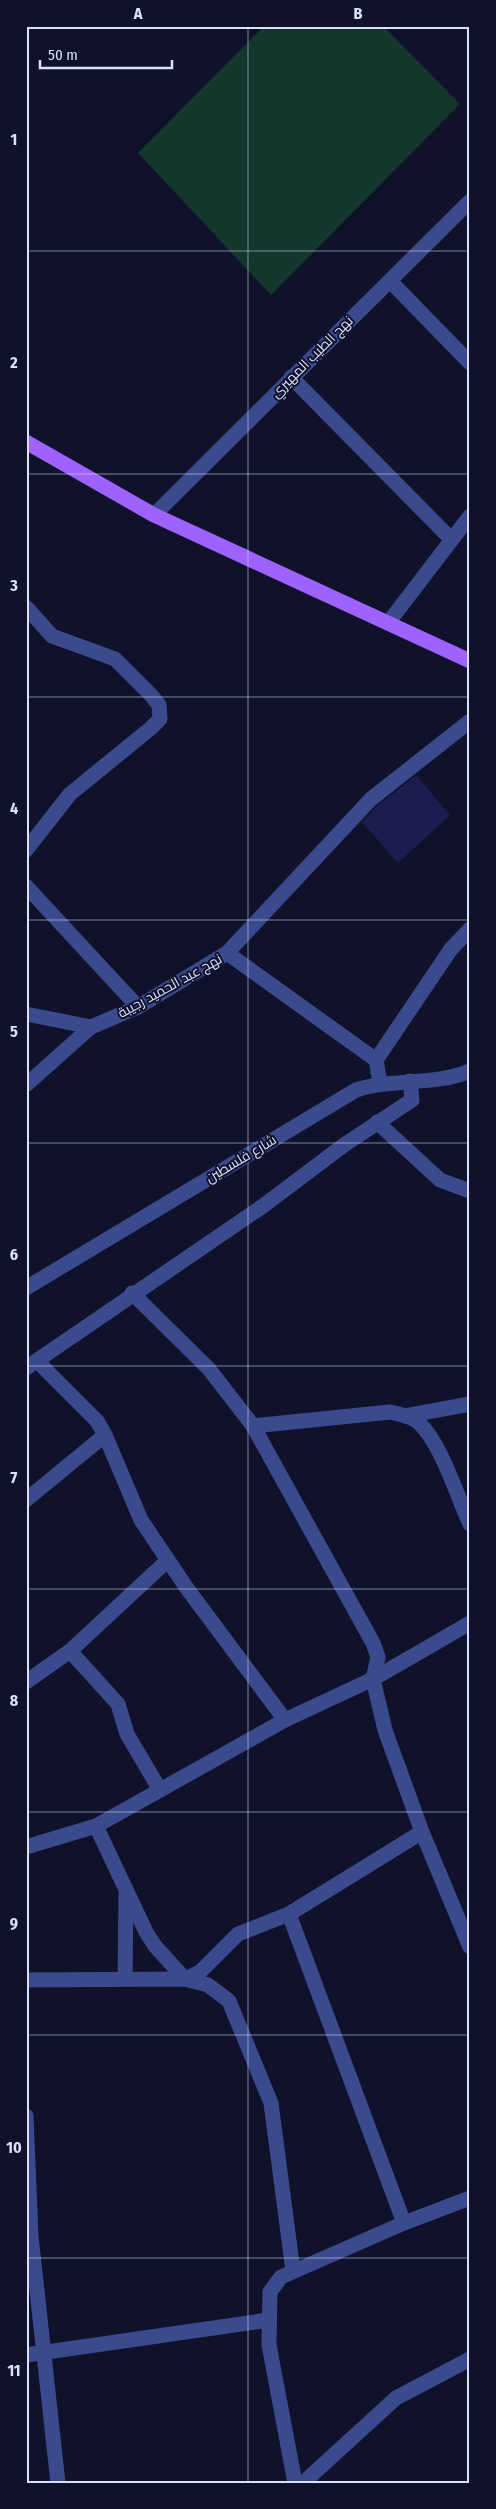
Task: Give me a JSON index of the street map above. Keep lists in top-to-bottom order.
{
  "streets": {
    "street": ["نهج الطيب المهيري", "نهج عبد الحميد رجيبة", "شارع فلسطين"]
  },
  "scale_bar": "50 m",
  "grid": {
    "columns": ["A", "B"],
    "rows": [
      "1",
      "2",
      "3",
      "4",
      "5",
      "6",
      "7",
      "8",
      "9",
      "10",
      "11"
    ]
  }
}
